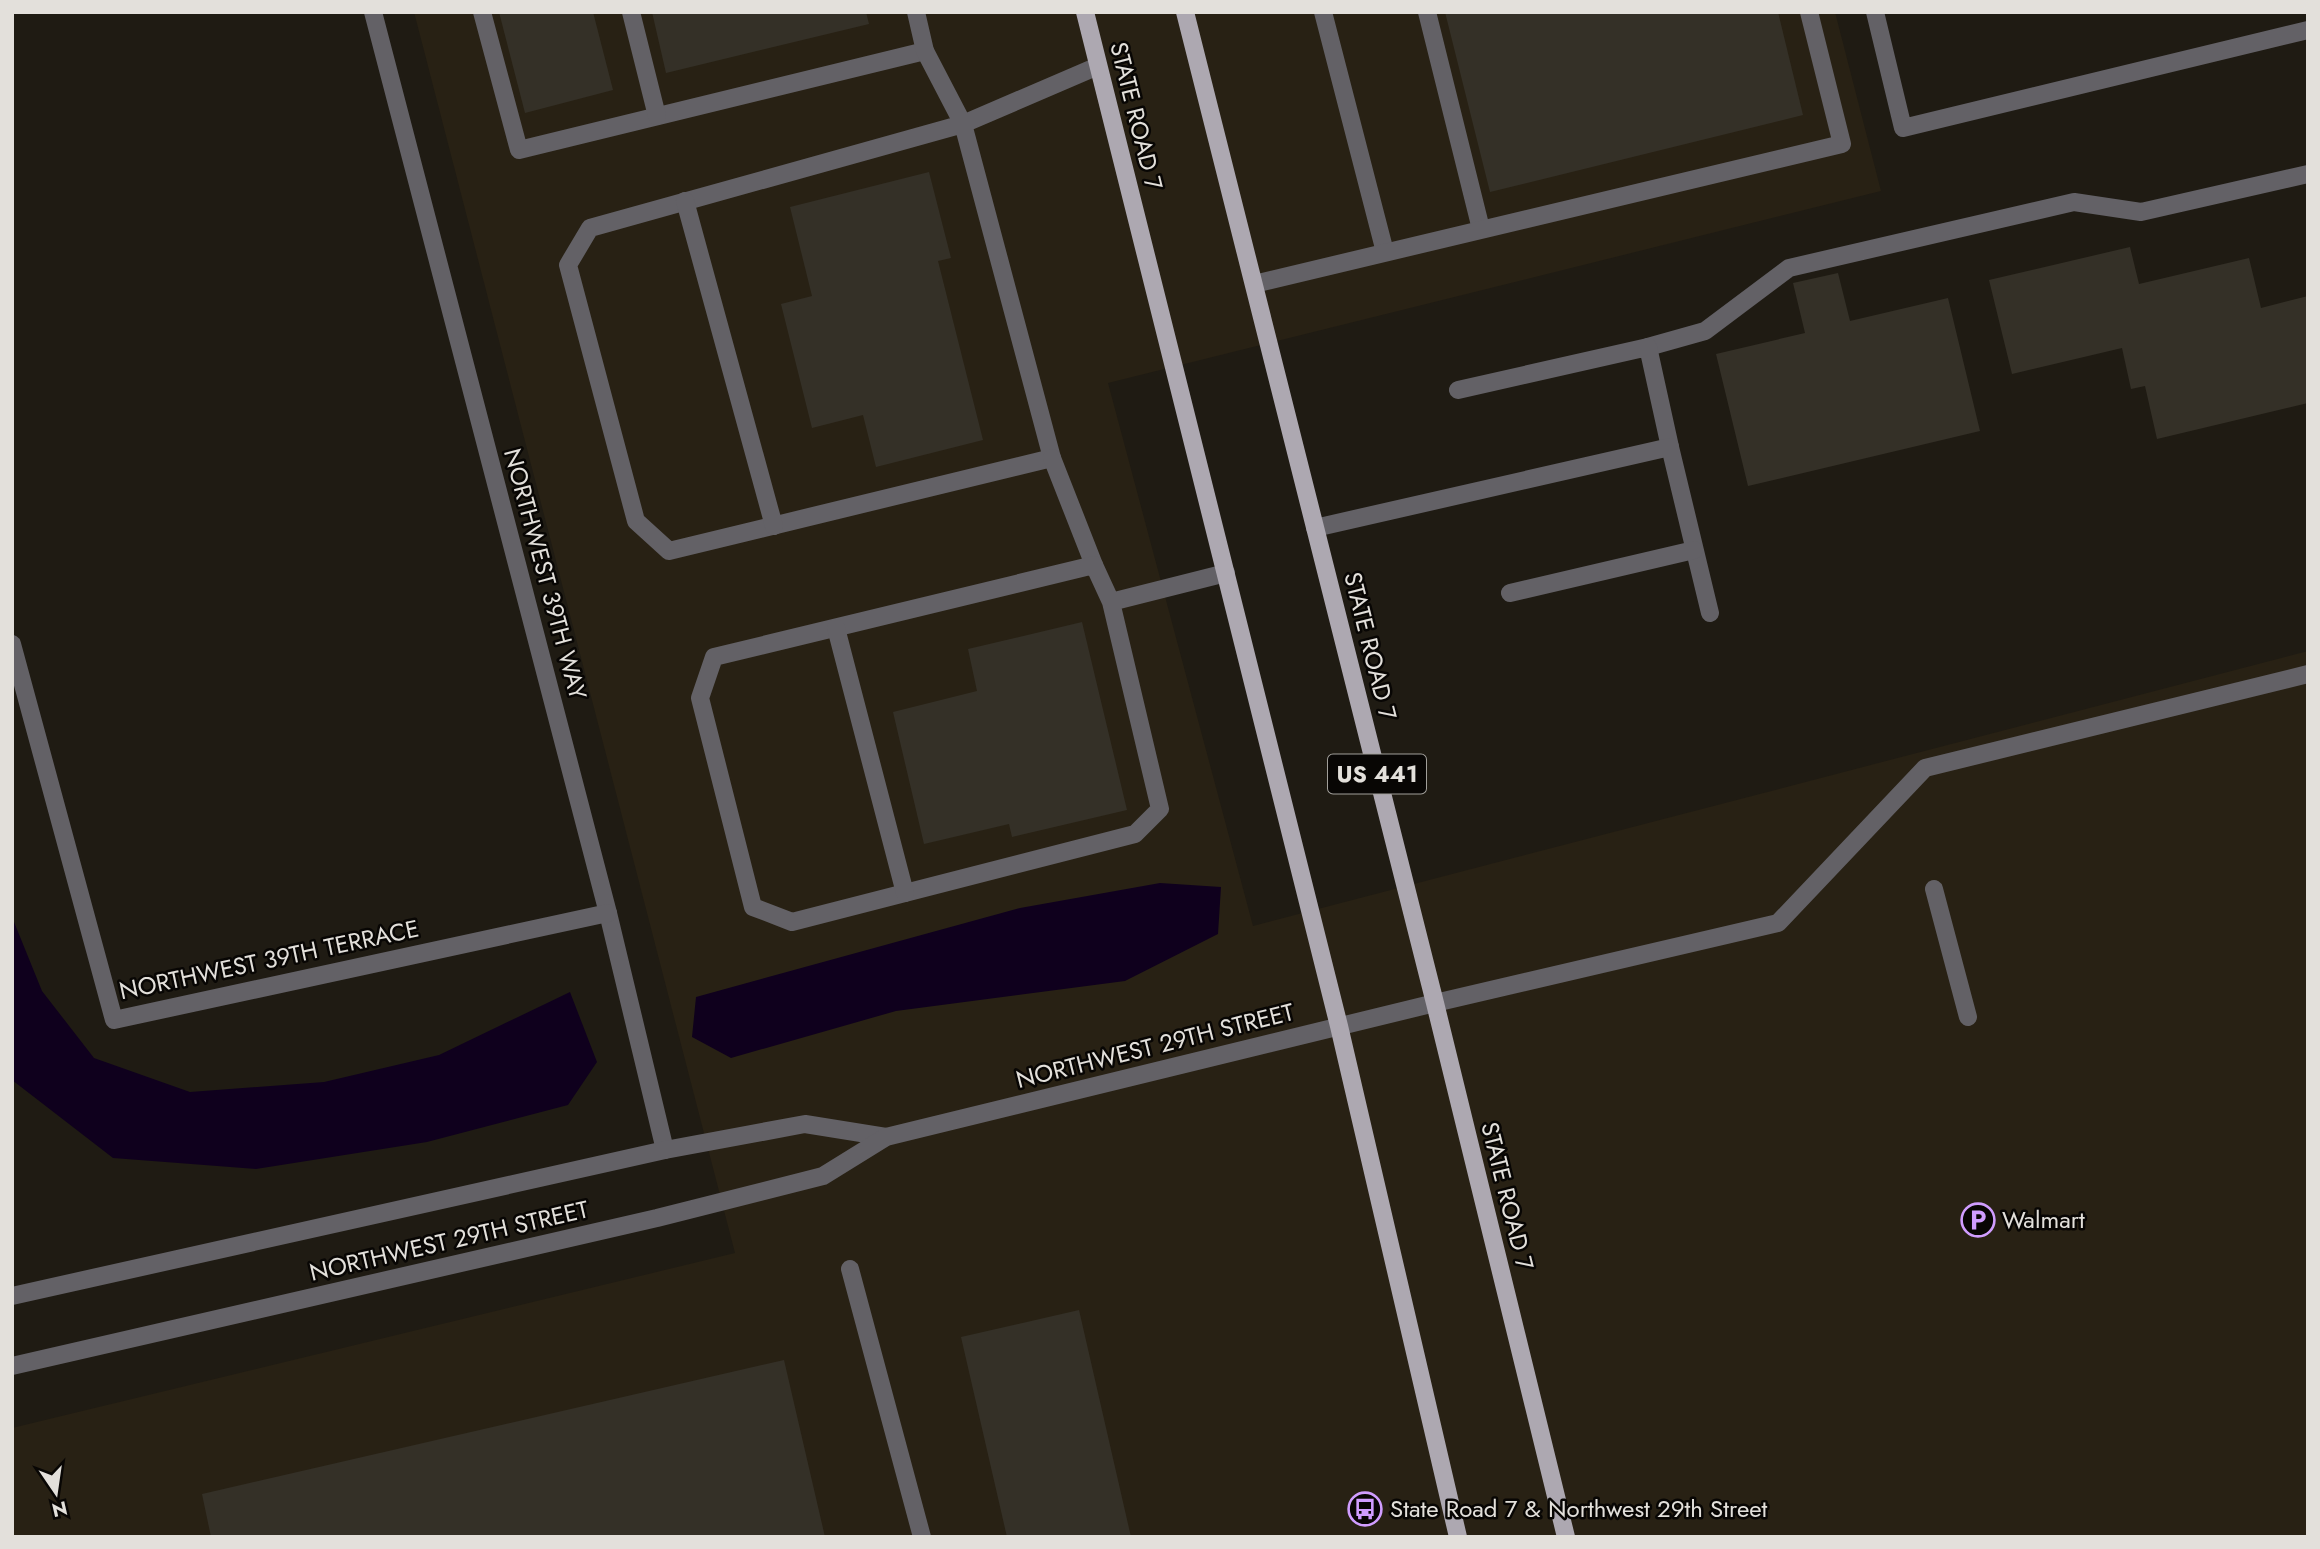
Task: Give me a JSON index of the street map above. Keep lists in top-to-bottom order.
{
  "streets": {
    "main road": ["STATE ROAD 7", "US 441"],
    "street": ["NORTHWEST 39TH WAY", "NORTHWEST 39TH TERRACE", "NORTHWEST 29TH STREET"]
  },
  "crossings": [
    ["STATE ROAD 7", "NORTHWEST 29TH STREET"],
    ["NORTHWEST 39TH WAY", "NORTHWEST 39TH TERRACE"],
    ["NORTHWEST 39TH WAY", "NORTHWEST 29TH STREET"]
  ],
  "places": {
    "parking": ["Walmart"],
    "bus stop": ["State Road 7 & Northwest 29th Street"]
  },
  "north": "bottom"
}
